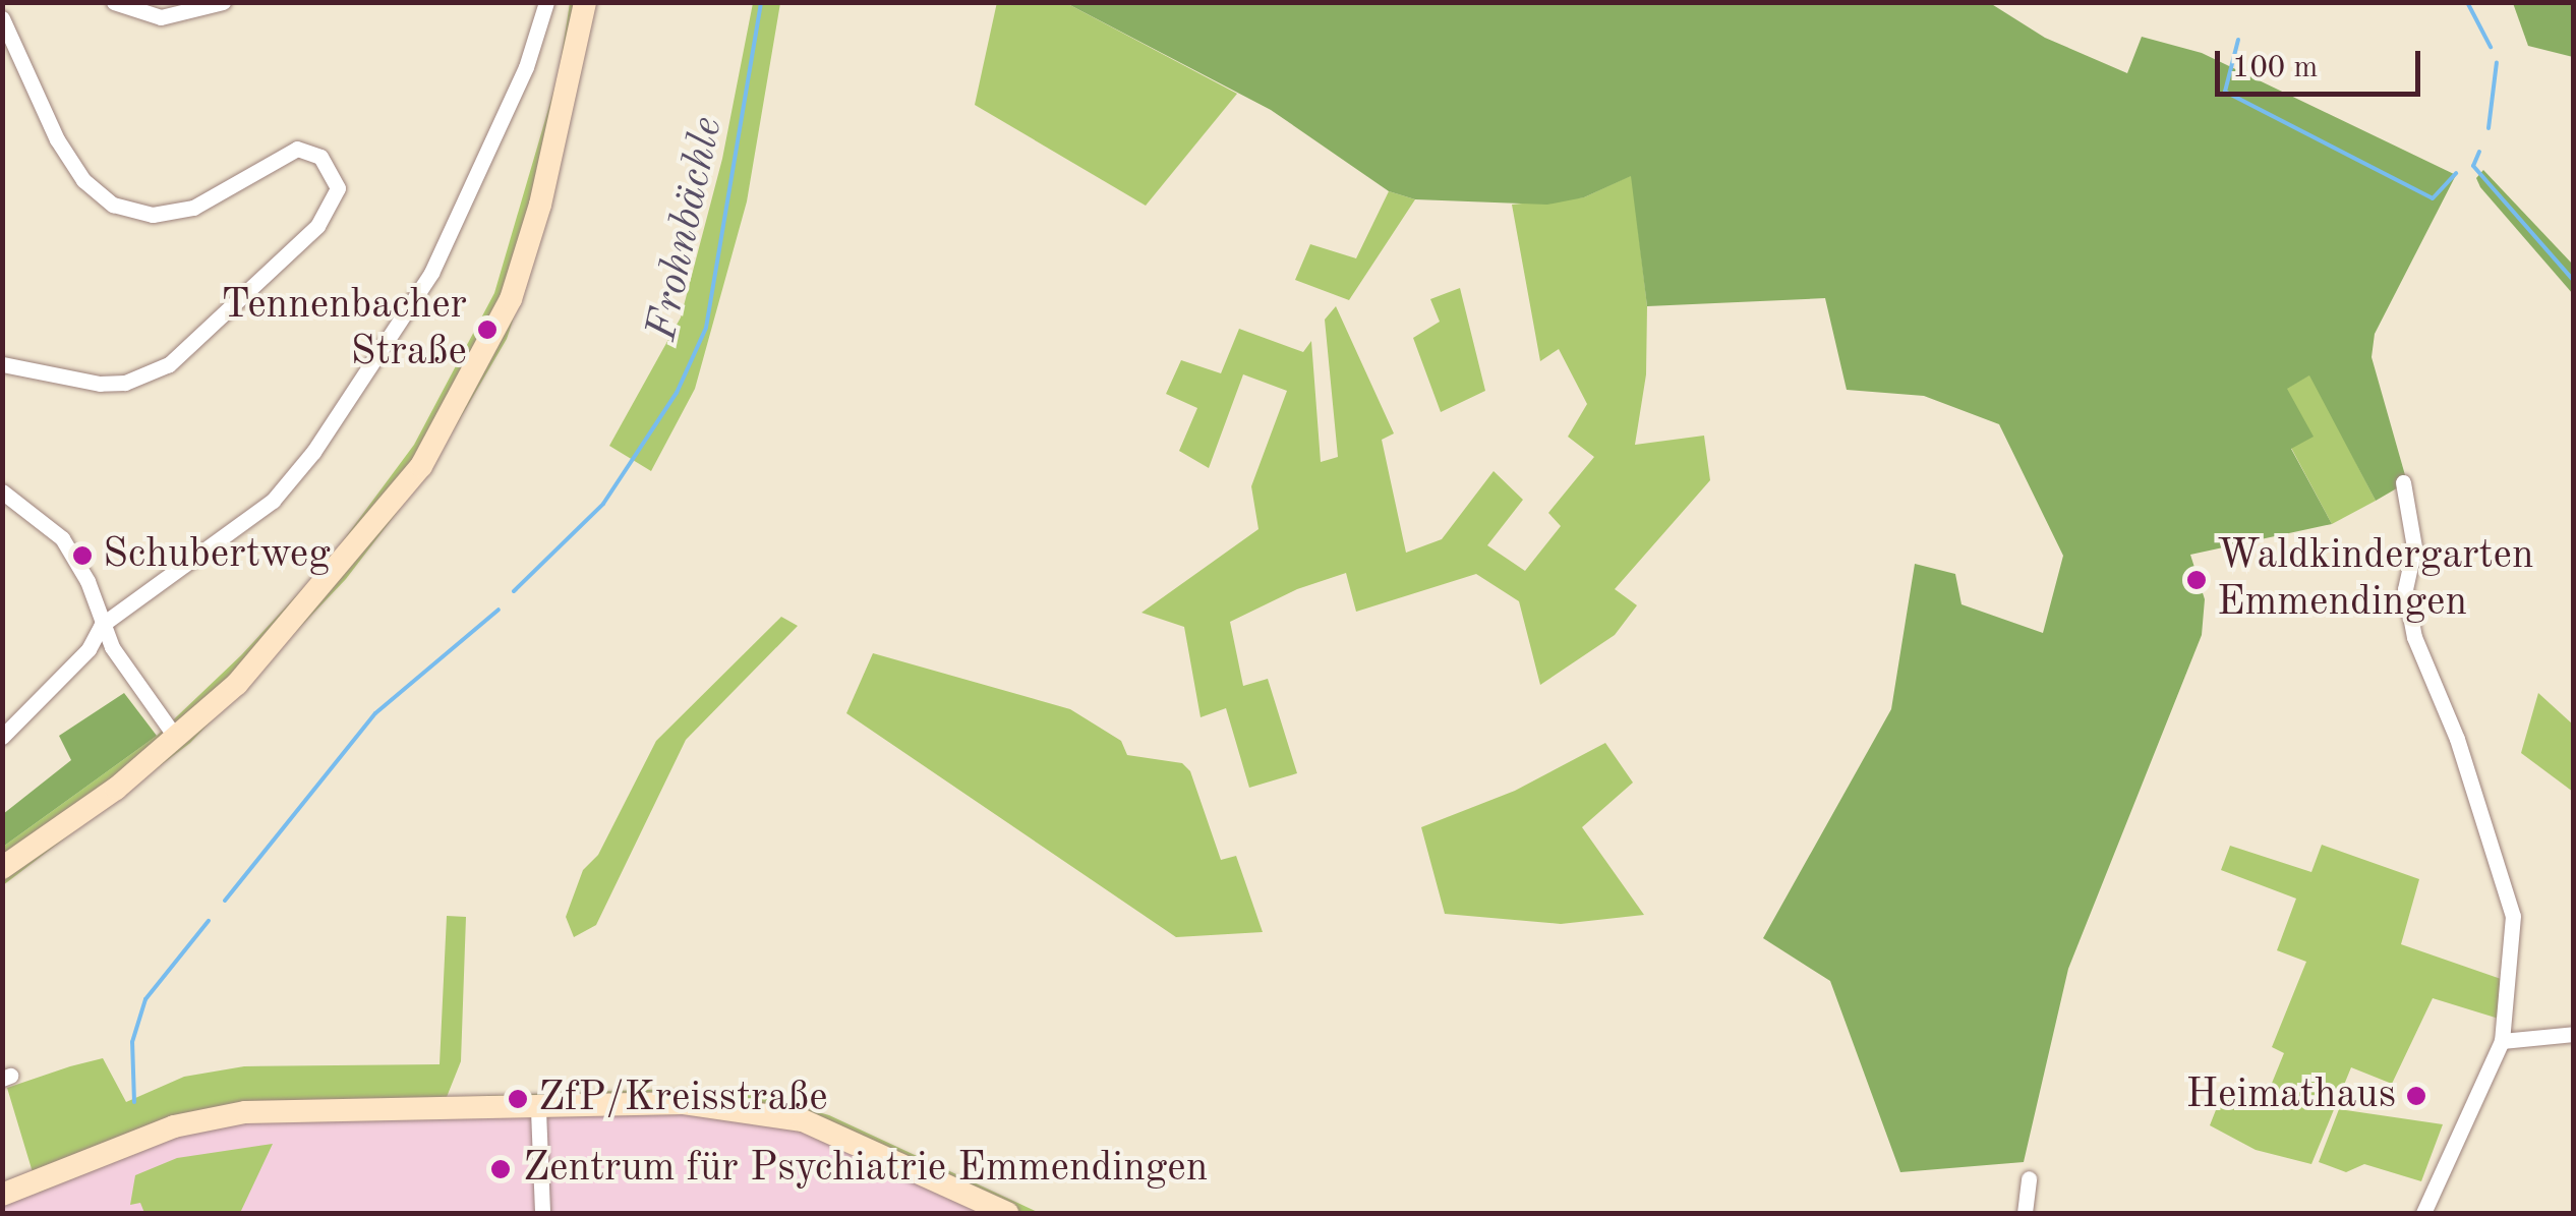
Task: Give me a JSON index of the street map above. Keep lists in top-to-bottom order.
{
  "water": ["Frohnbächle"],
  "places": [
    "Tennenbacher Straße",
    "Schubertweg",
    "Waldkindergarten Emmendingen",
    "Heimathaus",
    "ZfP/Kreisstraße",
    "Zentrum für Psychiatrie Emmendingen"
  ],
  "scale_bar": "100 m"
}
